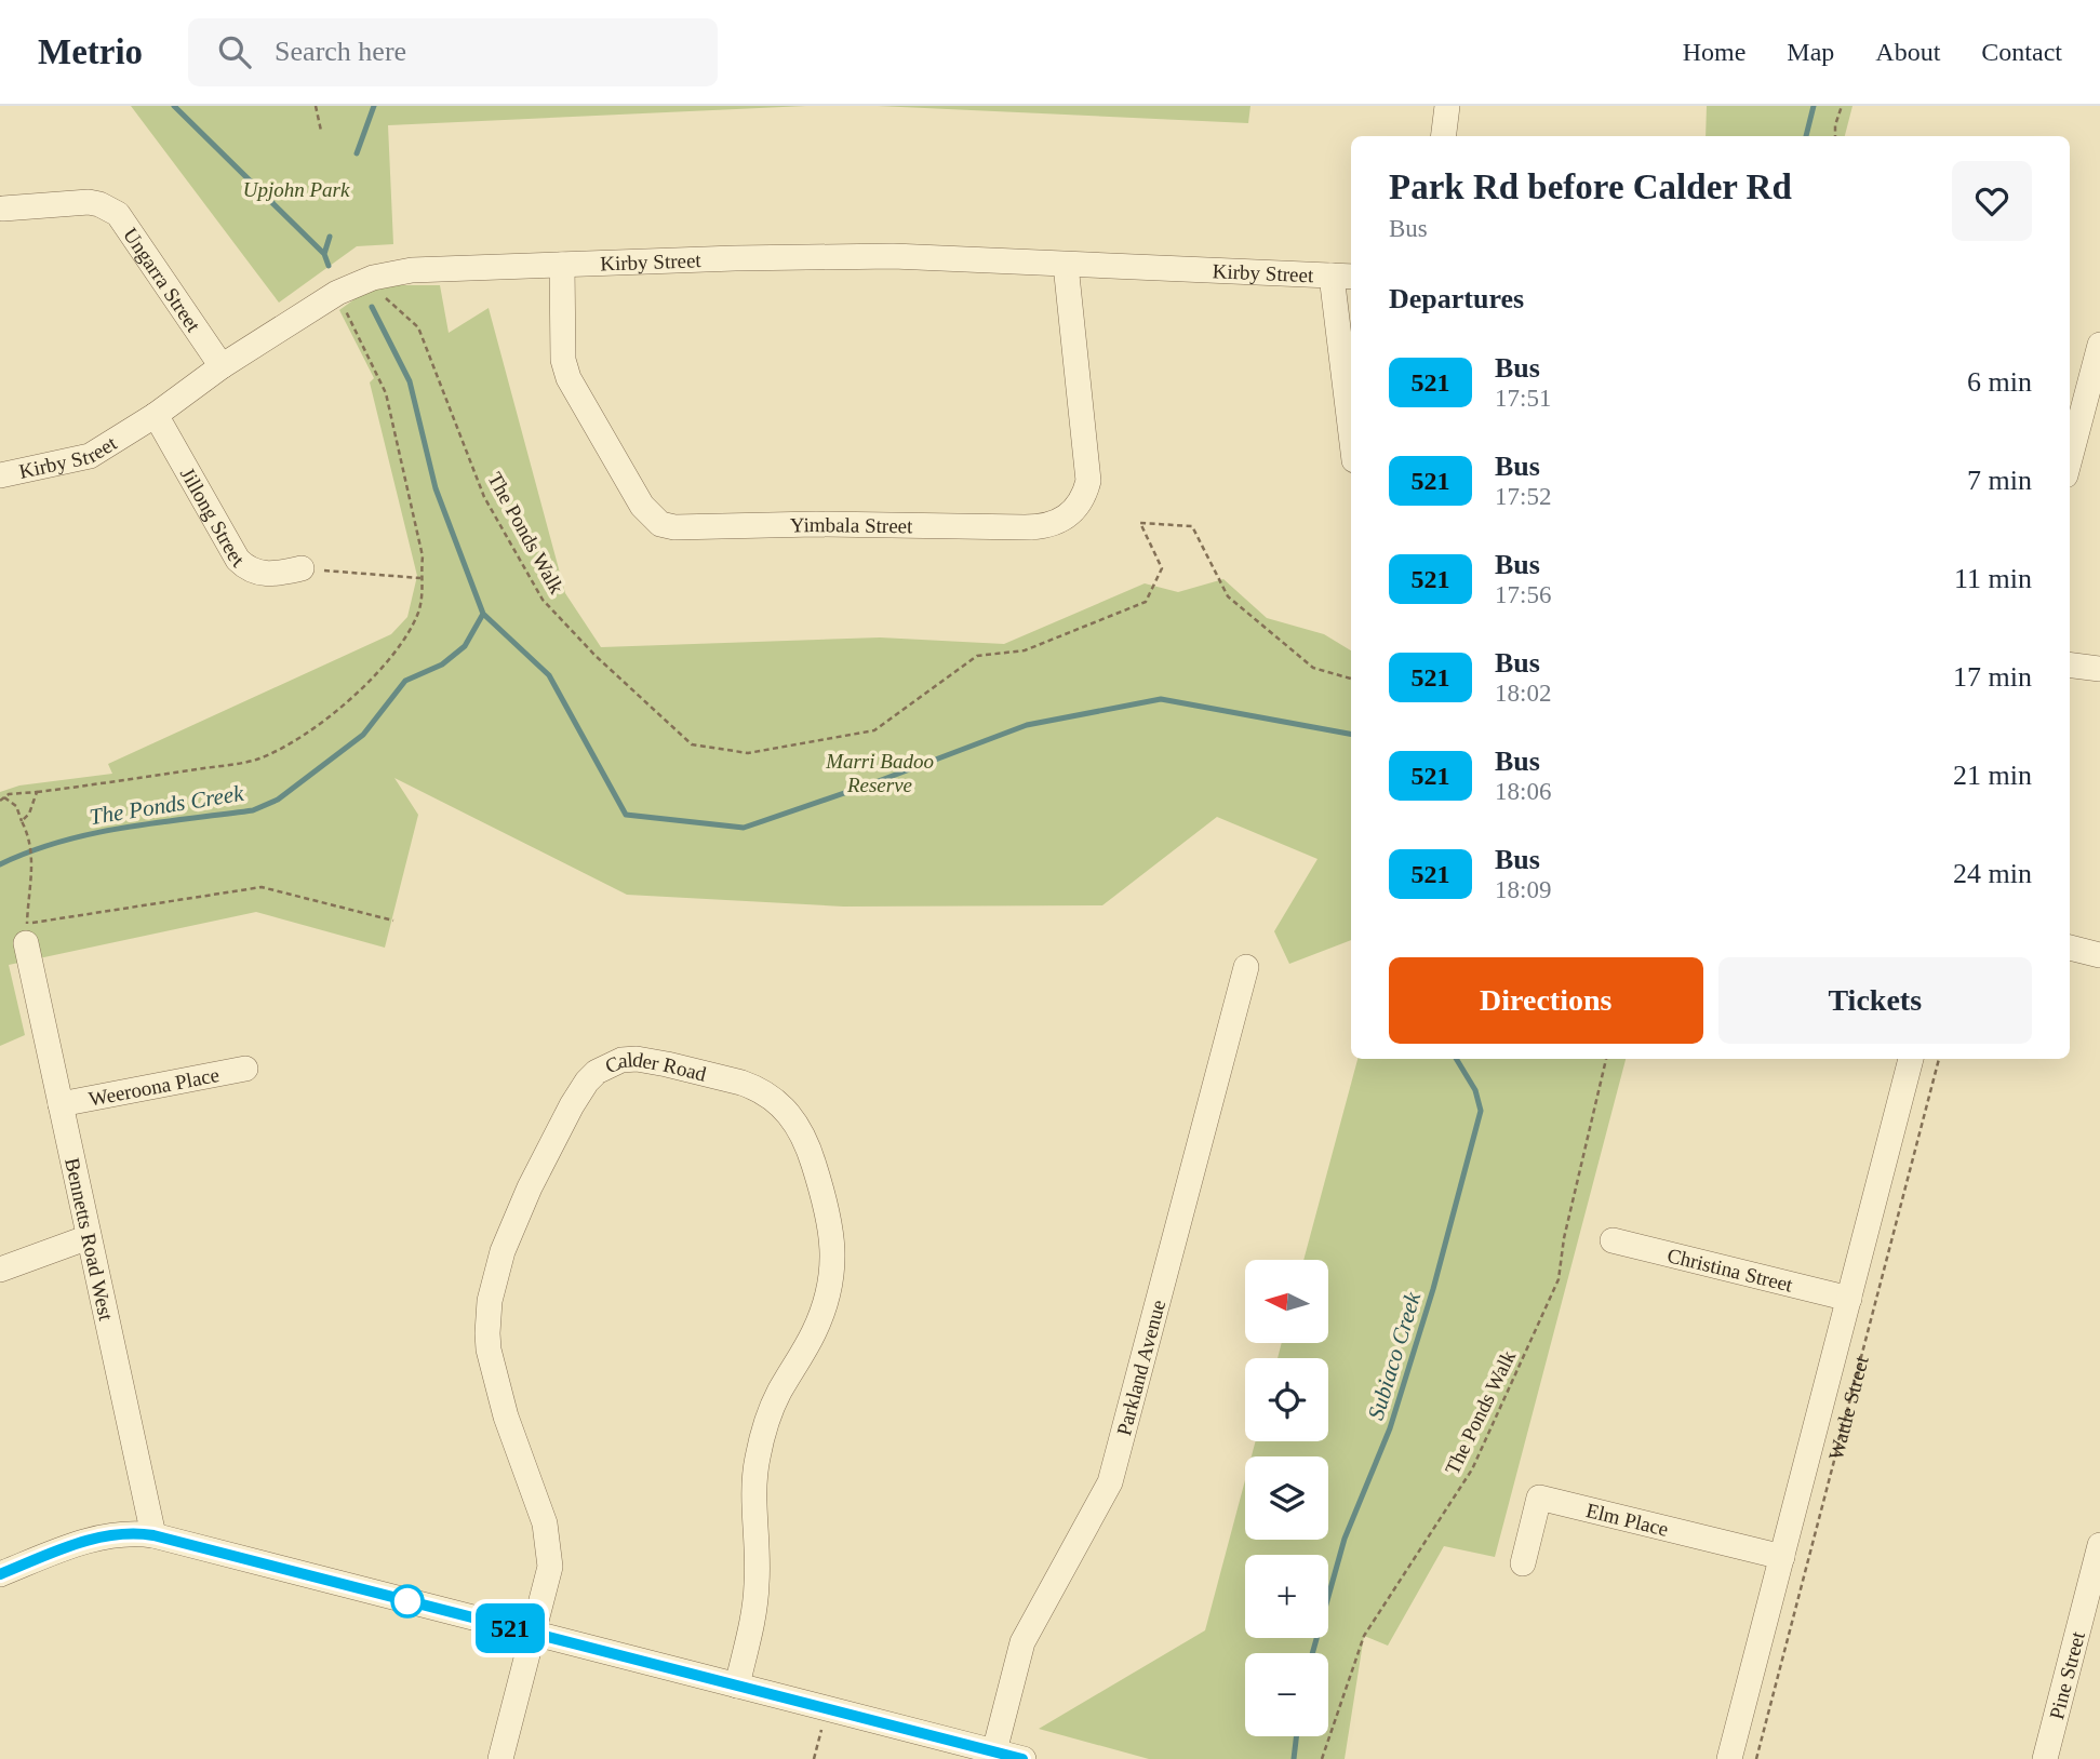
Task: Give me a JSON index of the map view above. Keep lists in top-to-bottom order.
{
  "streets": {
    "street": [
      "Kirby Street",
      "Ungarra Street",
      "Jillong Street",
      "Yimbala Street",
      "Calder Road",
      "Weeroona Place",
      "Bennetts Road West",
      "Christina Street",
      "Parkland Avenue",
      "Wattle Street",
      "Elm Place",
      "Pine Street"
    ],
    "path": ["The Ponds Walk"]
  },
  "crossings": [
    ["Kirby Street", "Ungarra Street"],
    ["Kirby Street", "Jillong Street"],
    ["Kirby Street", "Yimbala Street"],
    ["Weeroona Place", "Bennetts Road West"],
    ["Christina Street", "Wattle Street"],
    ["Wattle Street", "Elm Place"]
  ],
  "water": ["The Ponds Creek", "Subiaco Creek"],
  "parks": ["Upjohn Park", "Marri Badoo Reserve"],
  "lines": ["bus line 521"],
  "north": "left",
  "page": {
    "header": "Metrio",
    "search": "Search here",
    "nav": [
      "Home",
      "Map",
      "About",
      "Contact"
    ],
    "on_map": "521",
    "heading": [
      ["Park Rd before Calder Rd", "Bus"],
      "Departures"
    ],
    "list": [
      {
        "mark": "521",
        "name": "Bus",
        "note": "17:51",
        "value": "6 min"
      },
      {
        "mark": "521",
        "name": "Bus",
        "note": "17:52",
        "value": "7 min"
      },
      {
        "mark": "521",
        "name": "Bus",
        "note": "17:56",
        "value": "11 min"
      },
      {
        "mark": "521",
        "name": "Bus",
        "note": "18:02",
        "value": "17 min"
      },
      {
        "mark": "521",
        "name": "Bus",
        "note": "18:06",
        "value": "21 min"
      },
      {
        "mark": "521",
        "name": "Bus",
        "note": "18:09",
        "value": "24 min"
      }
    ],
    "buttons": ["Directions", "Tickets"],
    "map_buttons": ["+", "−"]
  }
}
